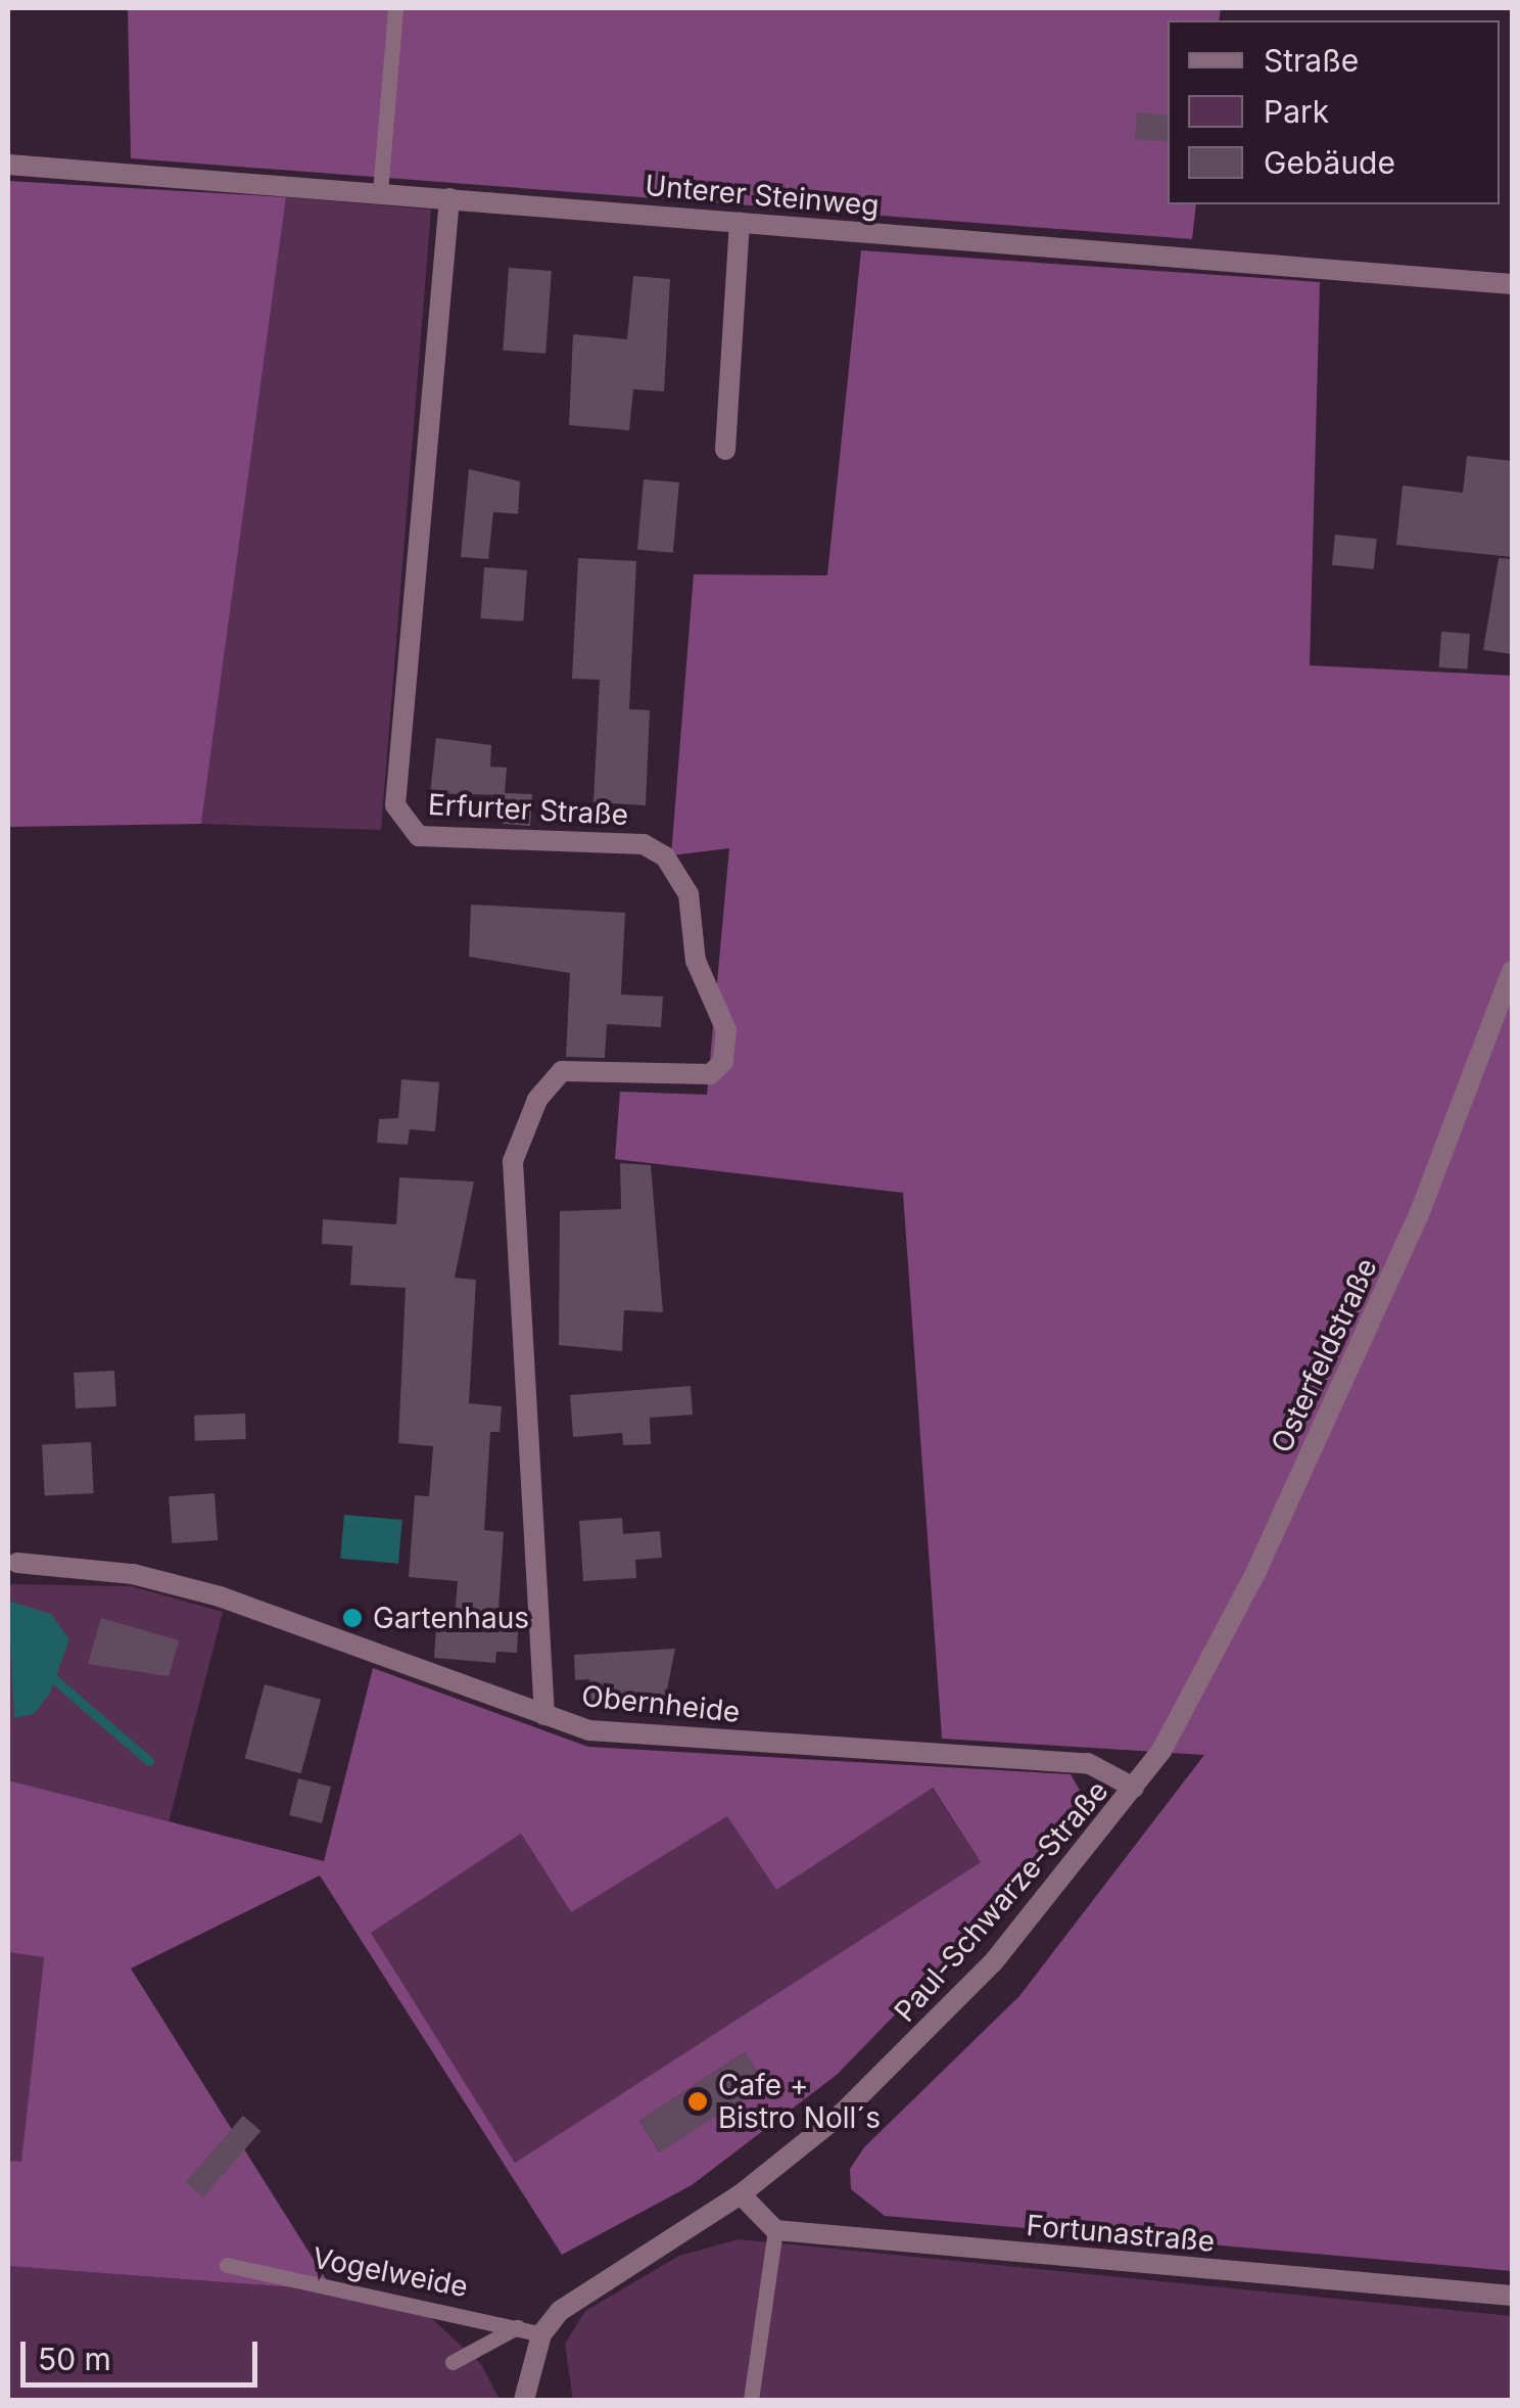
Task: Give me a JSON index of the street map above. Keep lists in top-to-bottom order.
{
  "streets": {
    "street": [
      "Unterer Steinweg",
      "Erfurter Straße",
      "Osterfeldstraße",
      "Obernheide",
      "Paul-Schwarze-Straße",
      "Fortunastraße"
    ],
    "lane": ["Vogelweide"]
  },
  "crossings": [
    ["Unterer Steinweg", "Erfurter Straße"],
    ["Erfurter Straße", "Obernheide"],
    ["Osterfeldstraße", "Paul-Schwarze-Straße"],
    ["Obernheide", "Paul-Schwarze-Straße"],
    ["Paul-Schwarze-Straße", "Vogelweide"]
  ],
  "places": ["Gartenhaus", "Cafe + Bistro Noll´s"],
  "legend": ["Straße", "Park", "Gebäude"],
  "scale_bar": "50 m"
}
